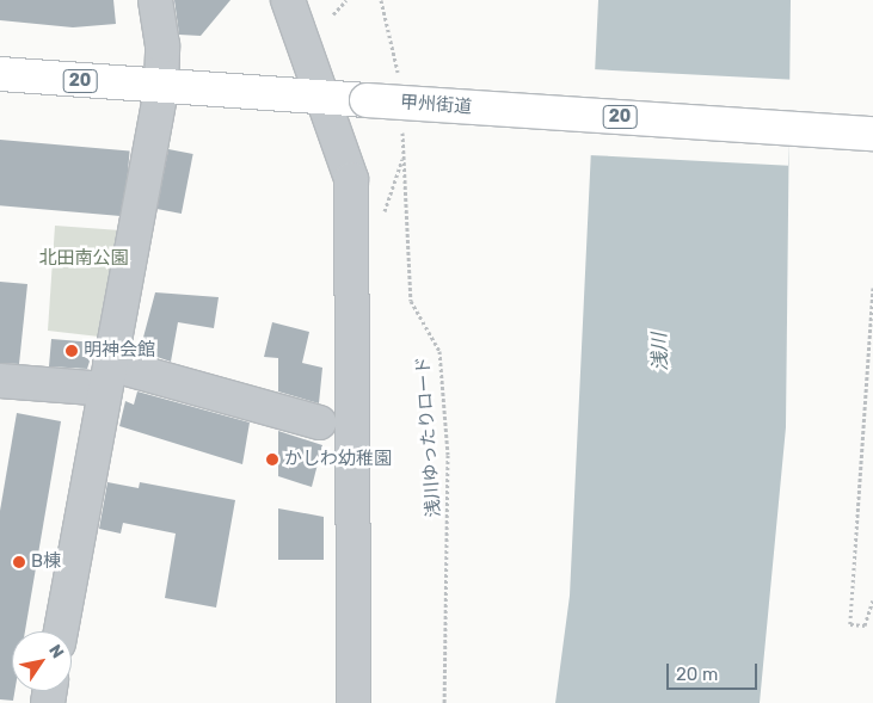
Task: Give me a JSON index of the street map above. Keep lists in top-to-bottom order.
{
  "streets": {
    "highway": ["20", "甲州街道"],
    "path": ["浅川ゆったりロード"]
  },
  "water": ["浅川"],
  "parks": ["北田南公園"],
  "places": ["明神会館", "かしわ幼稚園", "B棟"],
  "scale_bar": "20 m",
  "north": "top right"
}
